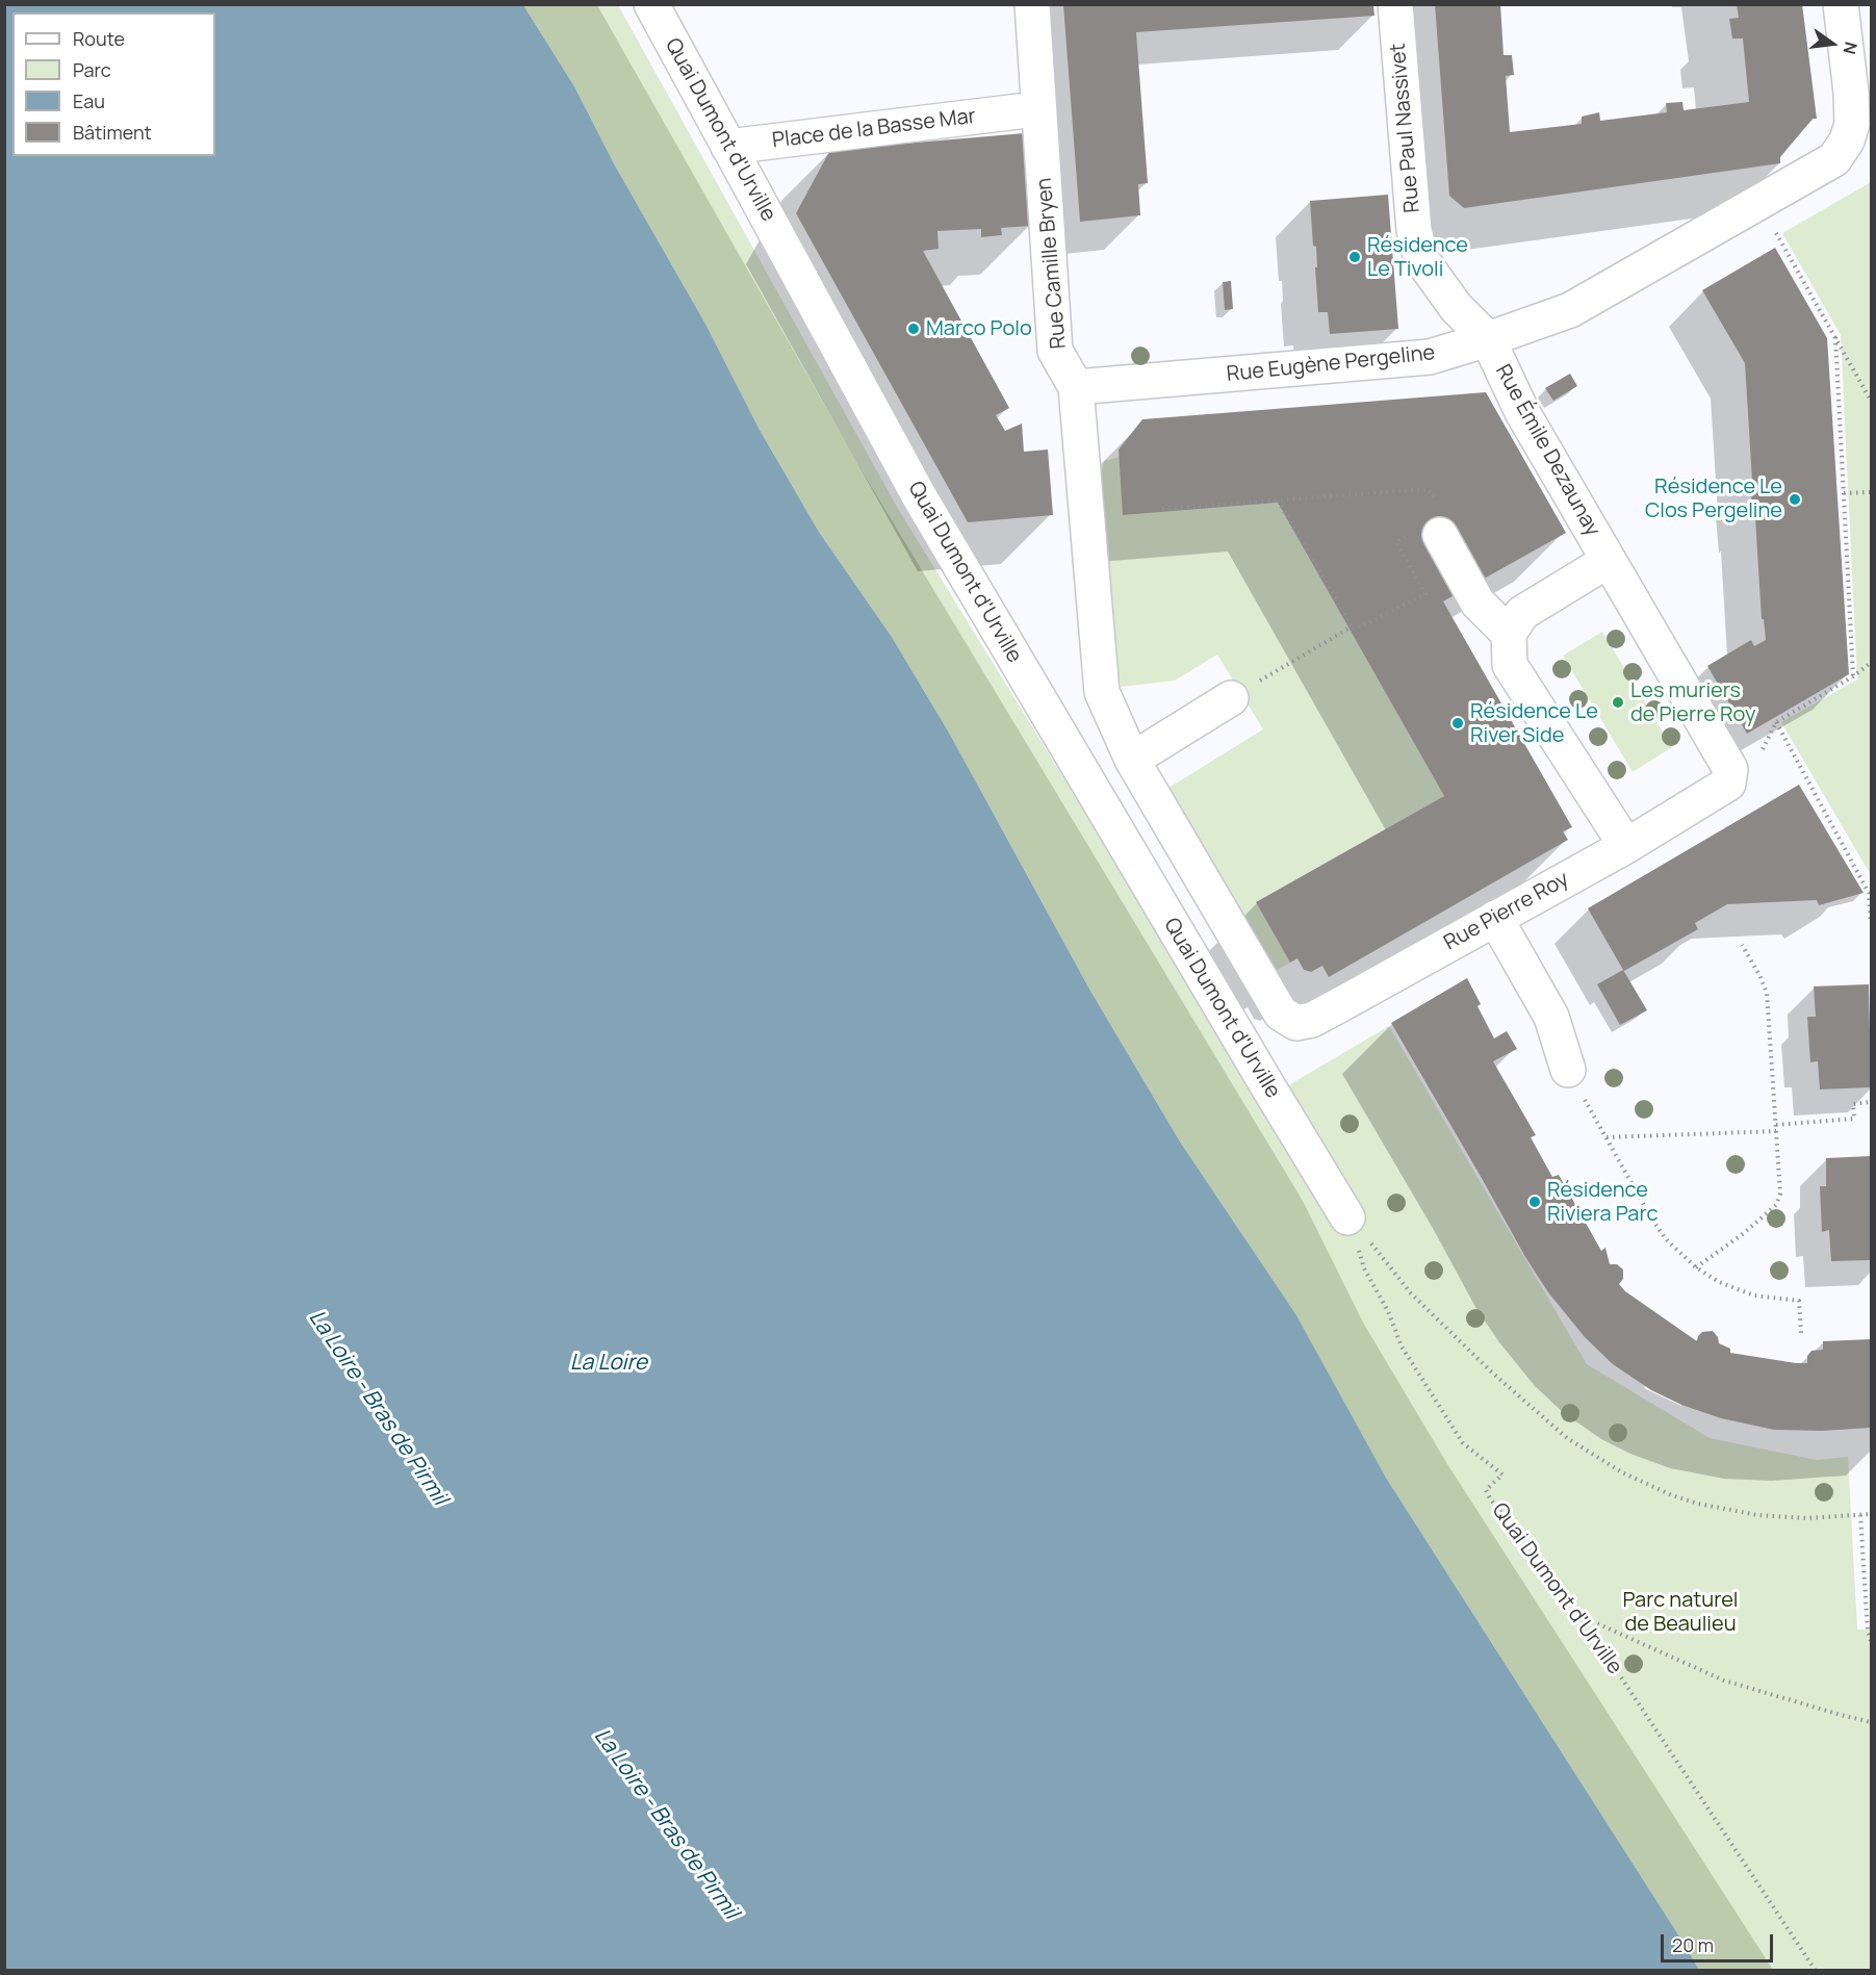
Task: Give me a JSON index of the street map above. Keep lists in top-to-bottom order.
{
  "streets": {
    "street": [
      "Rue Paul Nassivet",
      "Place de la Basse Mar",
      "Quai Dumont d'Urville",
      "Rue Camille Bryen",
      "Rue Eugène Pergeline",
      "Rue Émile Dezaunay",
      "Rue Pierre Roy"
    ]
  },
  "crossings": [
    ["Rue Paul Nassivet", "Rue Eugène Pergeline"],
    ["Rue Paul Nassivet", "Rue Émile Dezaunay"],
    ["Place de la Basse Mar", "Quai Dumont d'Urville"],
    ["Rue Camille Bryen", "Rue Eugène Pergeline"],
    ["Rue Camille Bryen", "Rue Pierre Roy"],
    ["Rue Eugène Pergeline", "Rue Émile Dezaunay"],
    ["Rue Émile Dezaunay", "Rue Pierre Roy"]
  ],
  "water": ["La Loire", "La Loire - Bras de Pirmil"],
  "parks": ["Parc naturel de Beaulieu"],
  "places": [
    "Résidence Le Tivoli",
    "Marco Polo",
    "Résidence Le Clos Pergeline",
    "Les muriers de Pierre Roy",
    "Résidence Le River Side",
    "Résidence Riviera Parc"
  ],
  "legend": [
    "Route",
    "Parc",
    "Eau",
    "Bâtiment"
  ],
  "scale_bar": "20 m",
  "north": "right"
}
